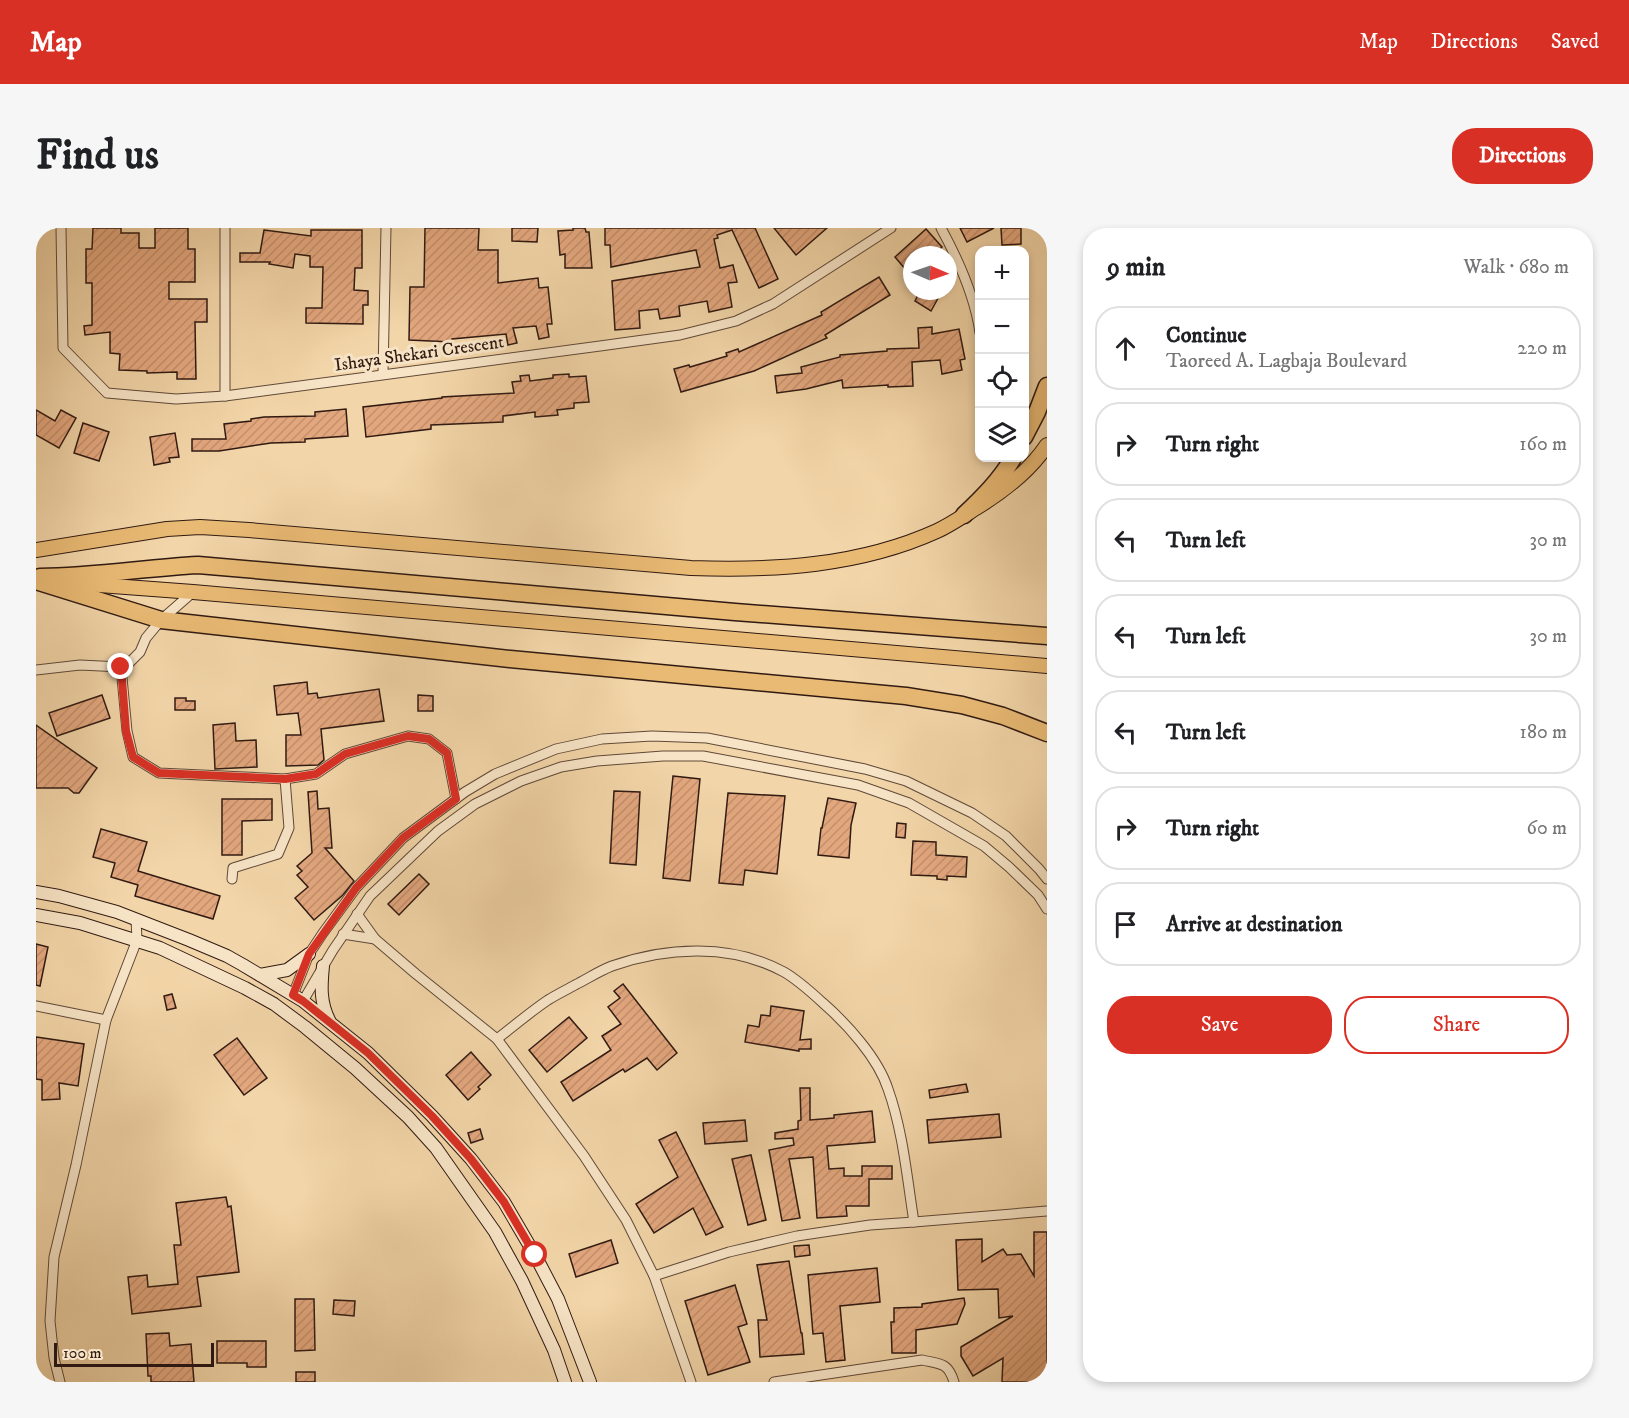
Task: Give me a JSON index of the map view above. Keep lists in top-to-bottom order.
{
  "streets": {
    "street": ["Ishaya Shekari Crescent"]
  },
  "scale_bar": "100 m",
  "north": "right",
  "page": {
    "header": "Map",
    "nav": ["Map", "Directions", "Saved"],
    "buttons": [
      "Directions",
      ["Save", "Share"]
    ],
    "title": "Find us",
    "heading": ["9 min", "Walk · 680 m"],
    "map_buttons": ["+", "−"],
    "list": [
      ["Continue", "Taoreed A. Lagbaja Boulevard", "220 m"],
      ["Turn right", "160 m"],
      ["Turn left", "30 m"],
      ["Turn left", "30 m"],
      ["Turn left", "180 m"],
      ["Turn right", "60 m"],
      "Arrive at destination"
    ],
    "scale": "100 m"
  }
}
